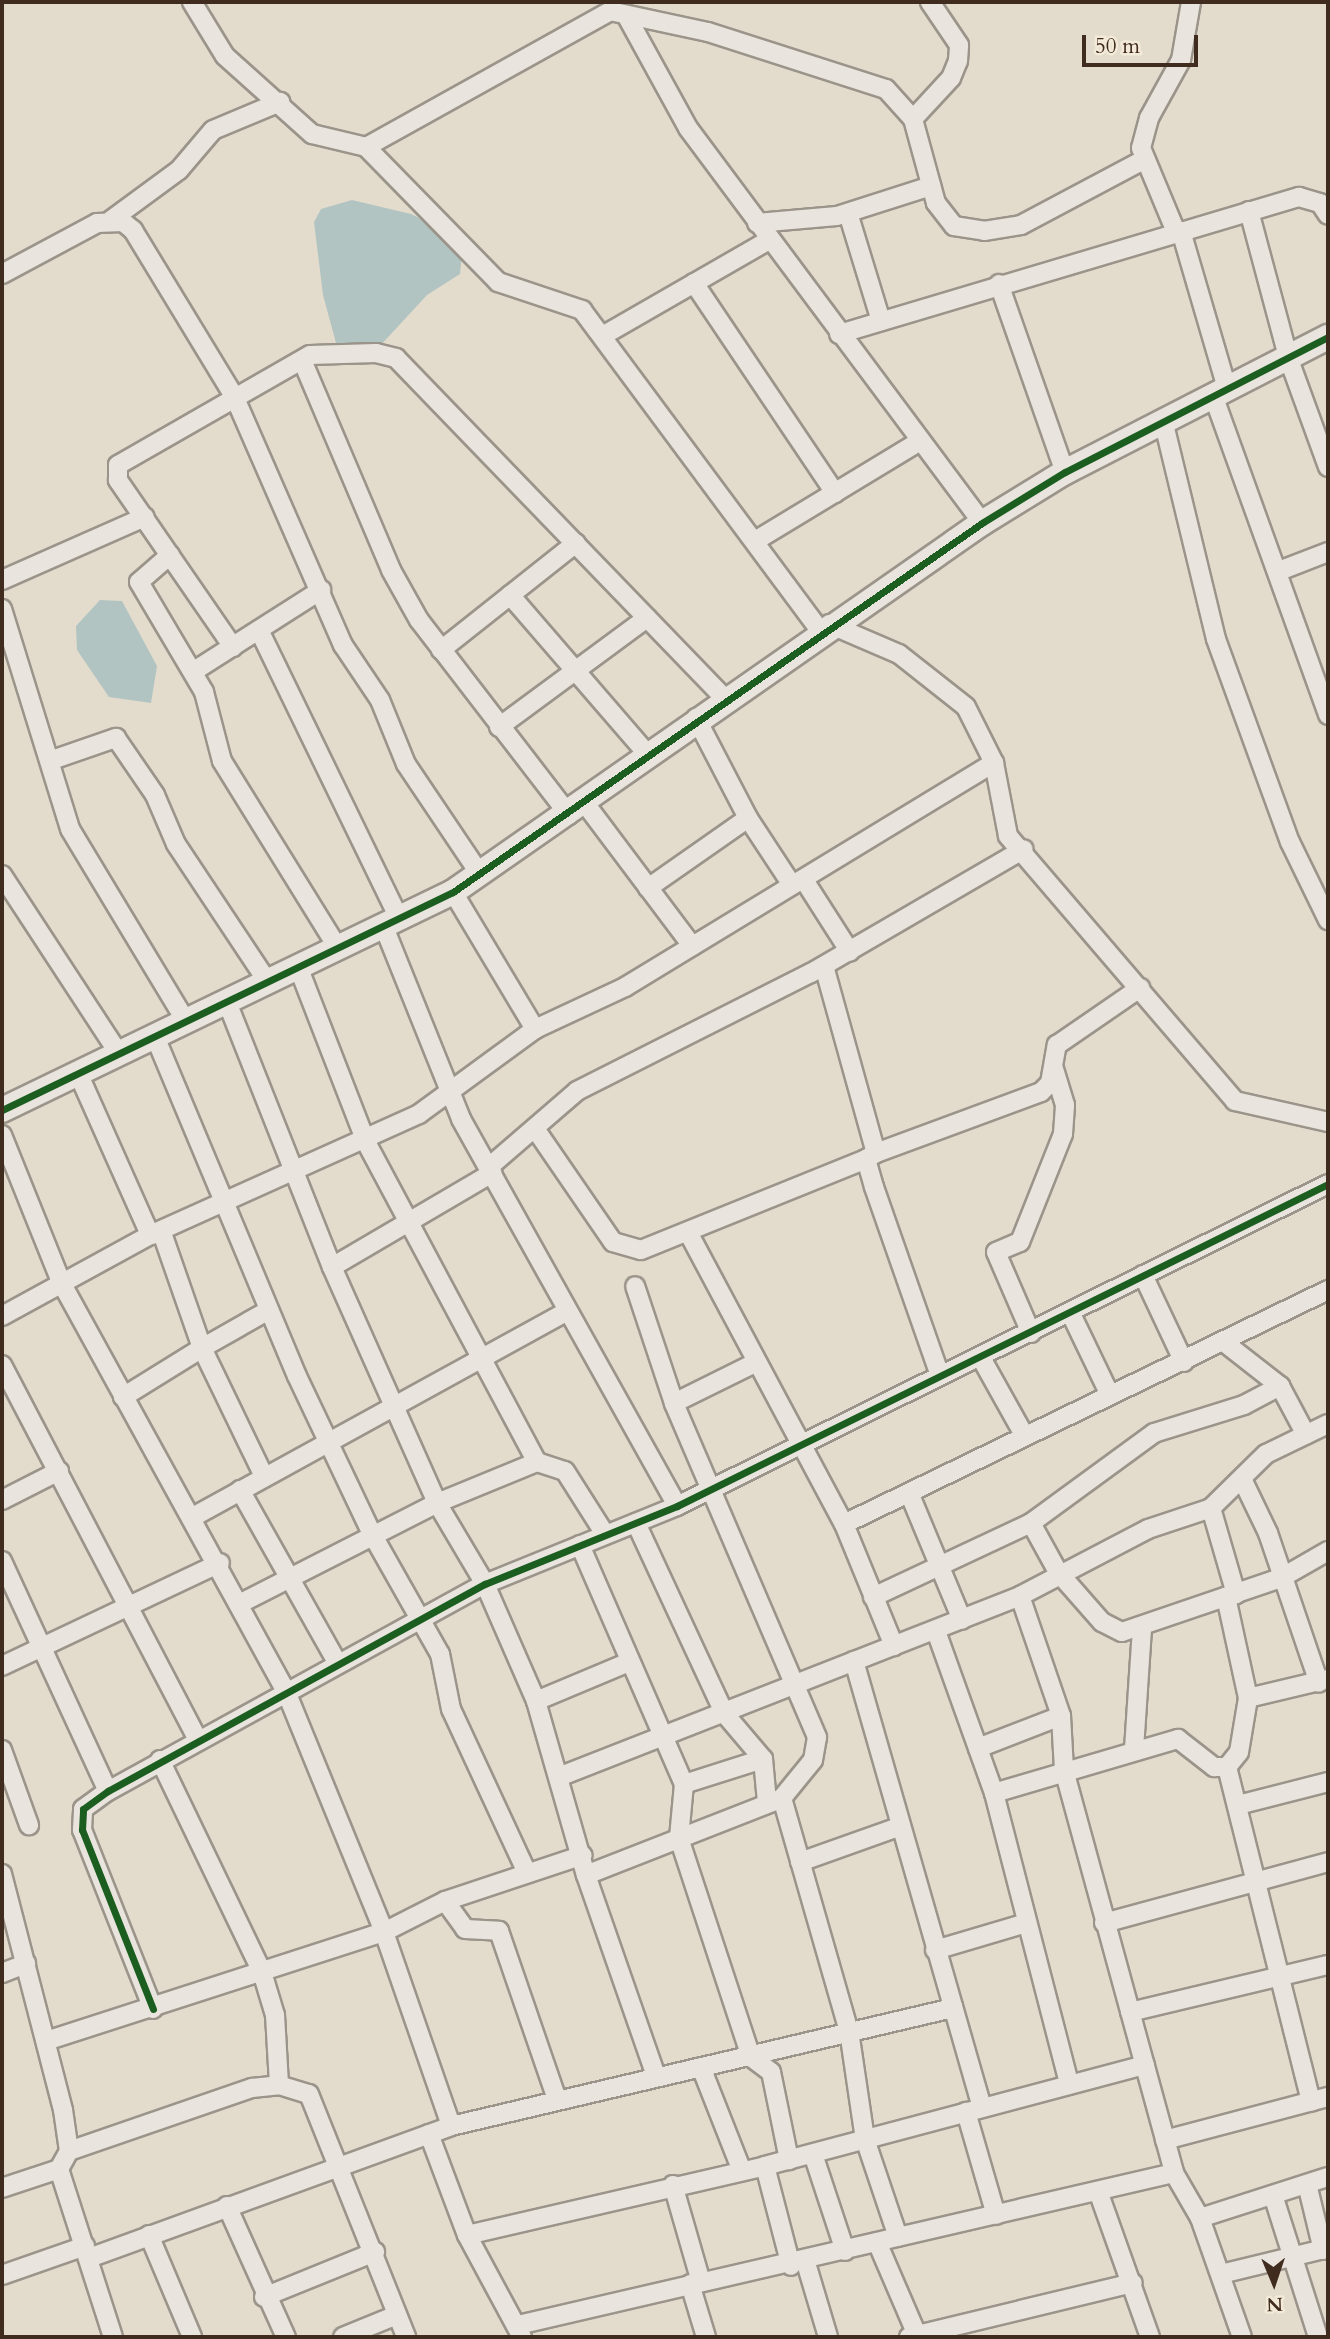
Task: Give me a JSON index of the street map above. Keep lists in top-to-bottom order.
{
  "scale_bar": "50 m",
  "north": "bottom"
}
